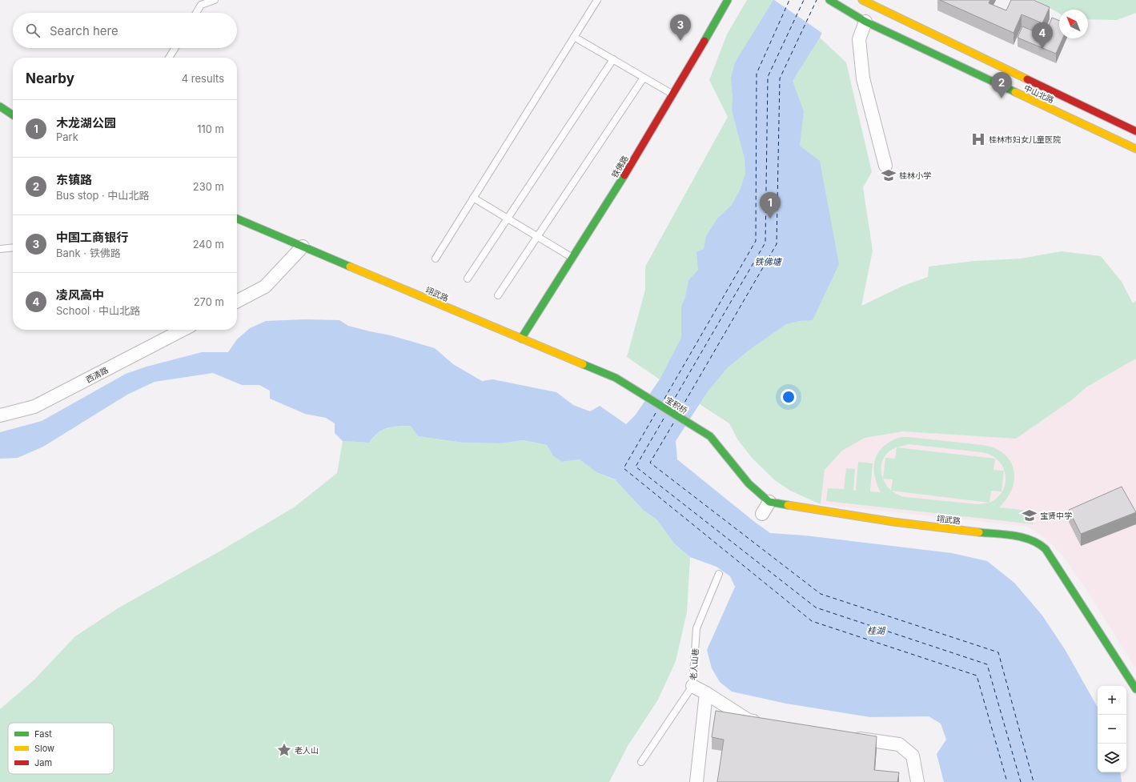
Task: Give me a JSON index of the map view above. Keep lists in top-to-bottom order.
{
  "streets": {
    "main road": [
      "中山北路",
      "铁佛路",
      "翊武路",
      "宝积桥"
    ],
    "street": ["西清路"],
    "lane": ["老人山巷"]
  },
  "crossings": [
    ["铁佛路", "翊武路"],
    ["翊武路", "宝积桥"]
  ],
  "water": ["铁佛塘", "桂湖"],
  "places": {
    "hospital": ["桂林市妇女儿童医院"],
    "school or university": ["桂林小学", "宝贤中学"],
    "place": ["老人山"]
  },
  "legend": ["Fast", "Slow", "Jam"],
  "north": "top left",
  "page": {
    "search": "Search here",
    "pins": [
      "3",
      "4",
      "2",
      "1"
    ],
    "heading": ["Nearby", "4 results"],
    "list": [
      {
        "mark": "1",
        "name": "木龙湖公园",
        "note": "Park",
        "value": "110 m"
      },
      {
        "mark": "2",
        "name": "东镇路",
        "note": "Bus stop · 中山北路",
        "value": "230 m"
      },
      {
        "mark": "3",
        "name": "中国工商银行",
        "note": "Bank · 铁佛路",
        "value": "240 m"
      },
      {
        "mark": "4",
        "name": "凌风高中",
        "note": "School · 中山北路",
        "value": "270 m"
      }
    ],
    "map_buttons": ["+", "−"]
  }
}
